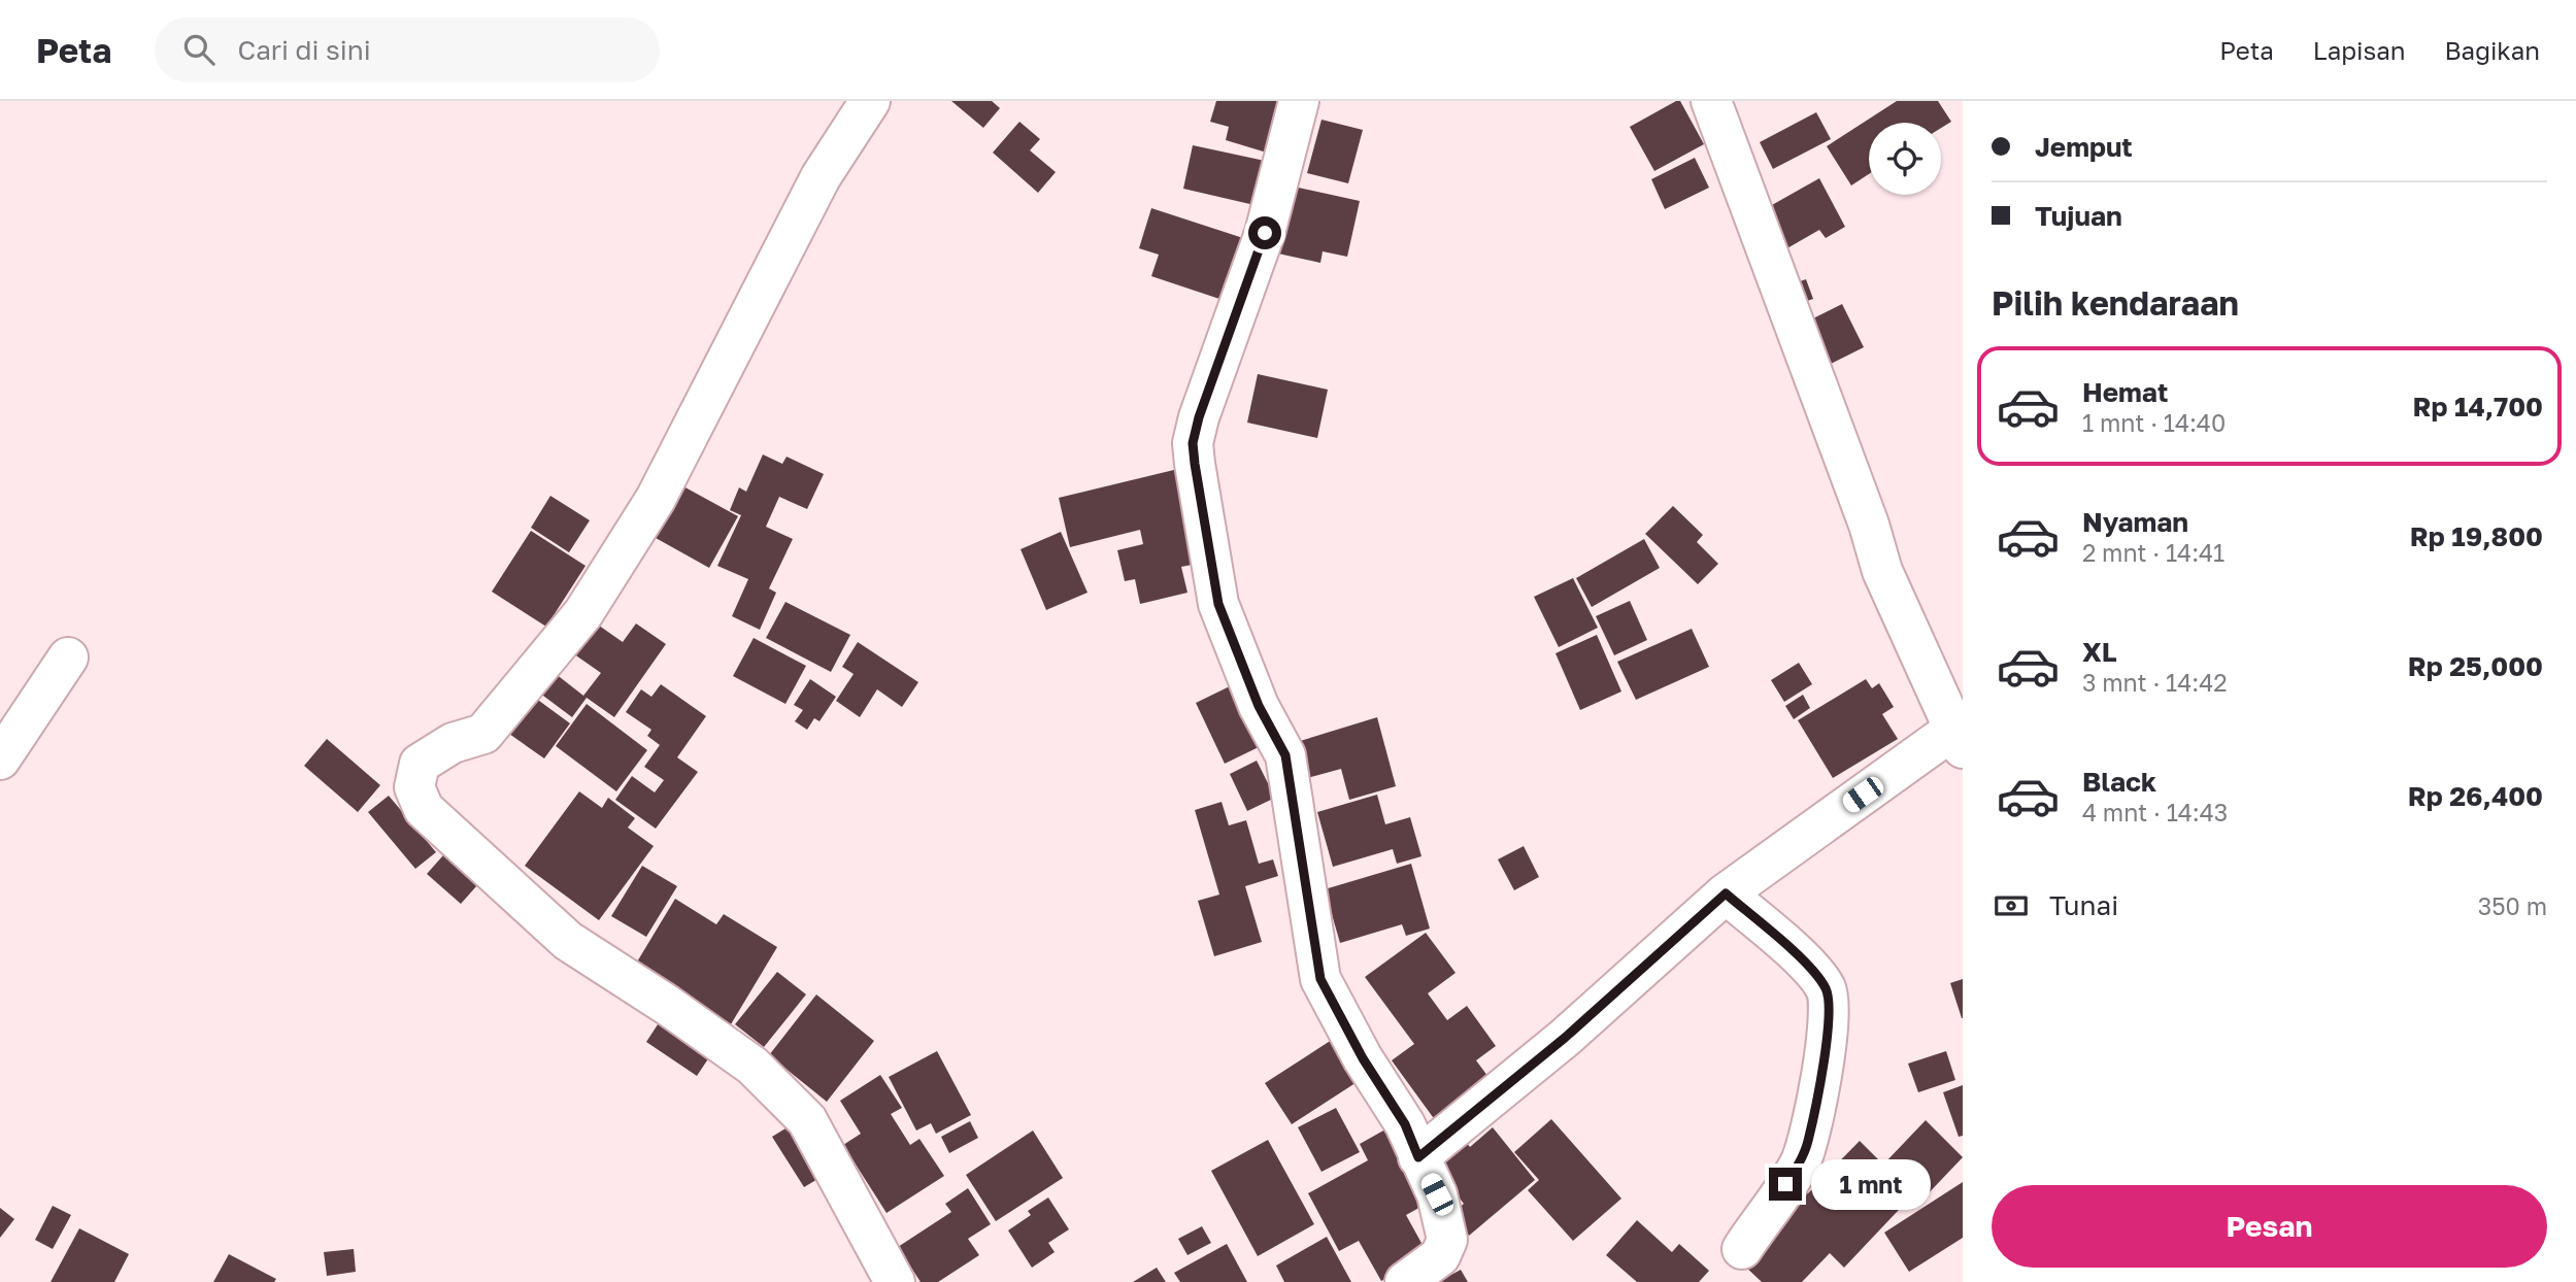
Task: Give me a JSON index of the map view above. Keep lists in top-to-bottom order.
{
  "page": {
    "header": "Peta",
    "search": "Cari di sini",
    "nav": ["Peta", "Lapisan", "Bagikan"],
    "banner": ["Jemput", "Tujuan"],
    "heading": "Pilih kendaraan",
    "list": [
      {
        "name": "Hemat",
        "note": "1 mnt · 14:40",
        "value": "Rp 14,700"
      },
      {
        "name": "Nyaman",
        "note": "2 mnt · 14:41",
        "value": "Rp 19,800"
      },
      {
        "name": "XL",
        "note": "3 mnt · 14:42",
        "value": "Rp 25,000"
      },
      {
        "name": "Black",
        "note": "4 mnt · 14:43",
        "value": "Rp 26,400"
      }
    ],
    "pay": ["Tunai", "350 m"],
    "bubble": "1 mnt",
    "buttons": "Pesan"
  }
}
